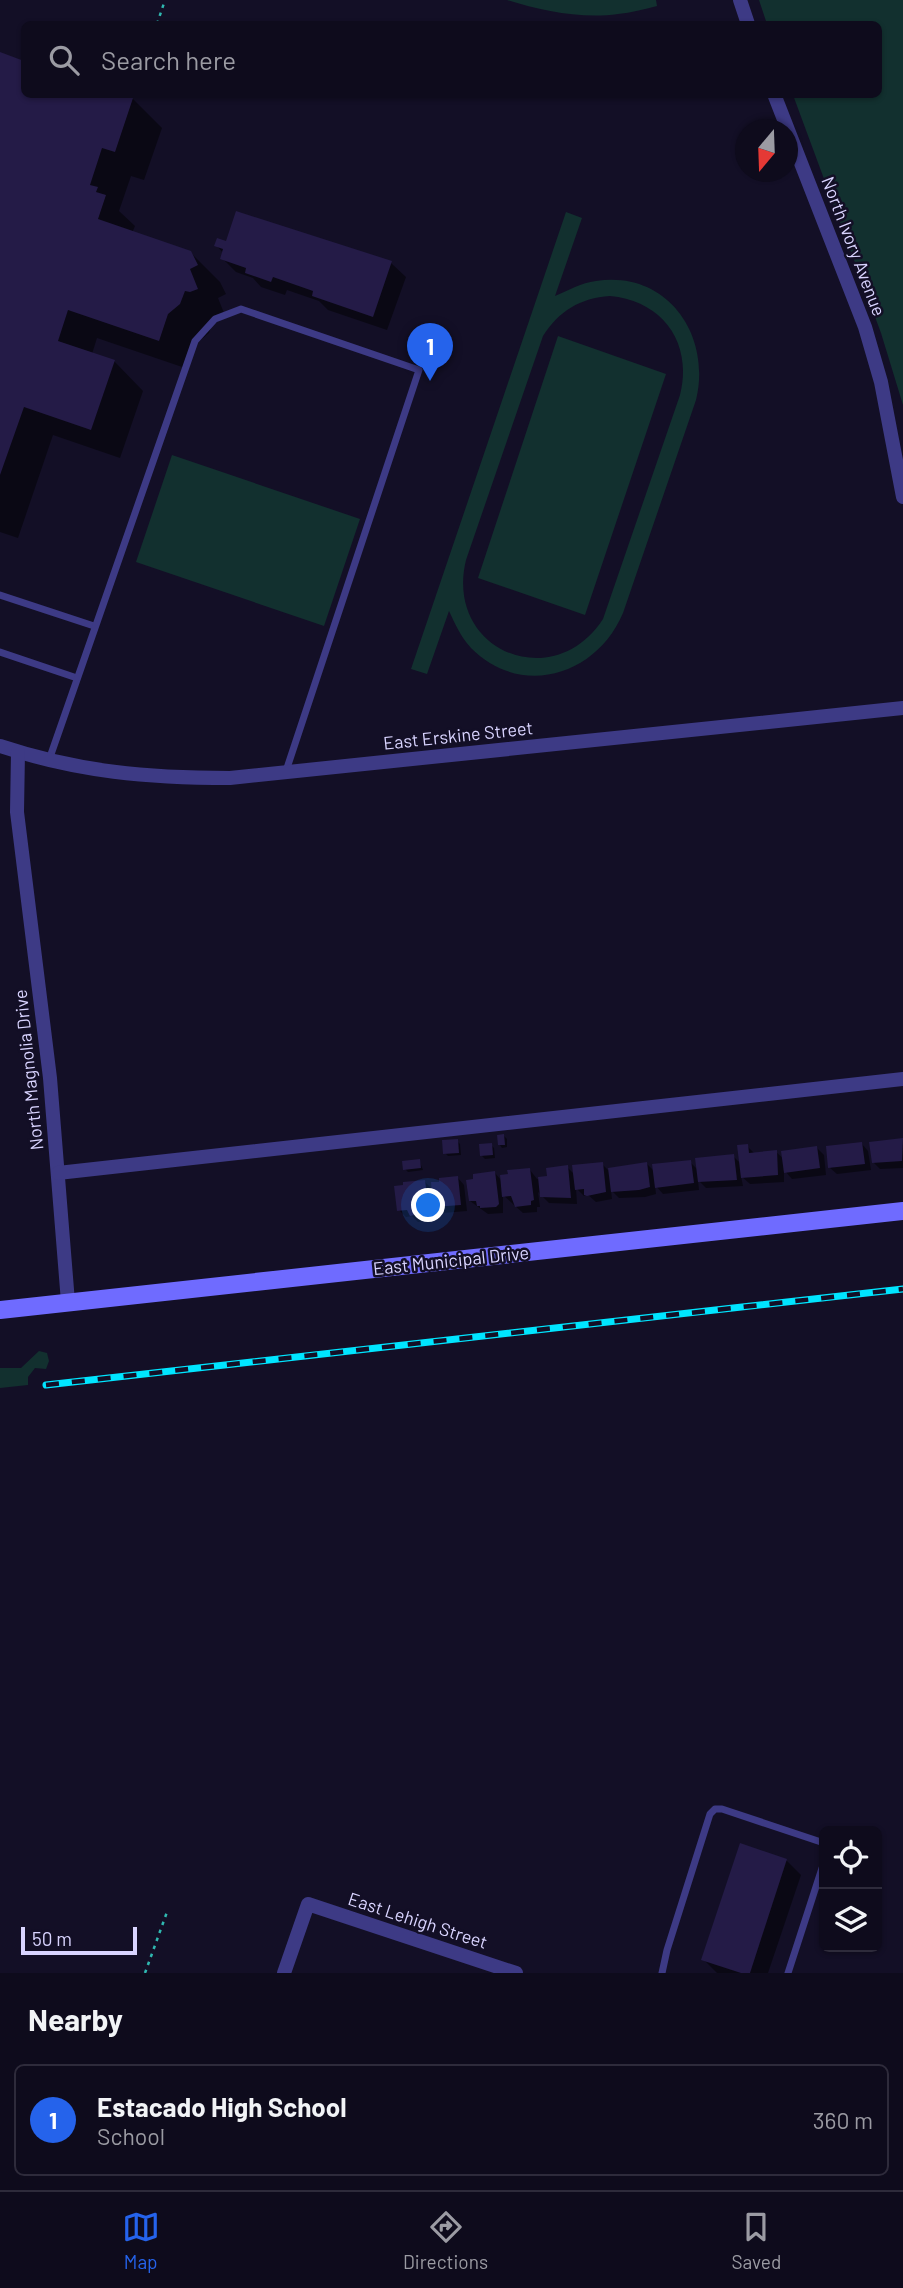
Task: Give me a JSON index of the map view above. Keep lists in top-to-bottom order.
{
  "streets": {
    "street": [
      "North Ivory Avenue",
      "East Erskine Street",
      "North Magnolia Drive",
      "East Municipal Drive",
      "East Lehigh Street"
    ]
  },
  "crossings": [
    ["East Erskine Street", "North Magnolia Drive"],
    ["North Magnolia Drive", "East Municipal Drive"]
  ],
  "scale_bar": "50 m",
  "north": "bottom",
  "page": {
    "search": "Search here",
    "pins": "1",
    "scale": "50 m",
    "heading": "Nearby",
    "list": [
      {
        "mark": "1",
        "name": "Estacado High School",
        "note": "School",
        "value": "360 m"
      }
    ],
    "nav": ["Map", "Directions", "Saved"]
  }
}
